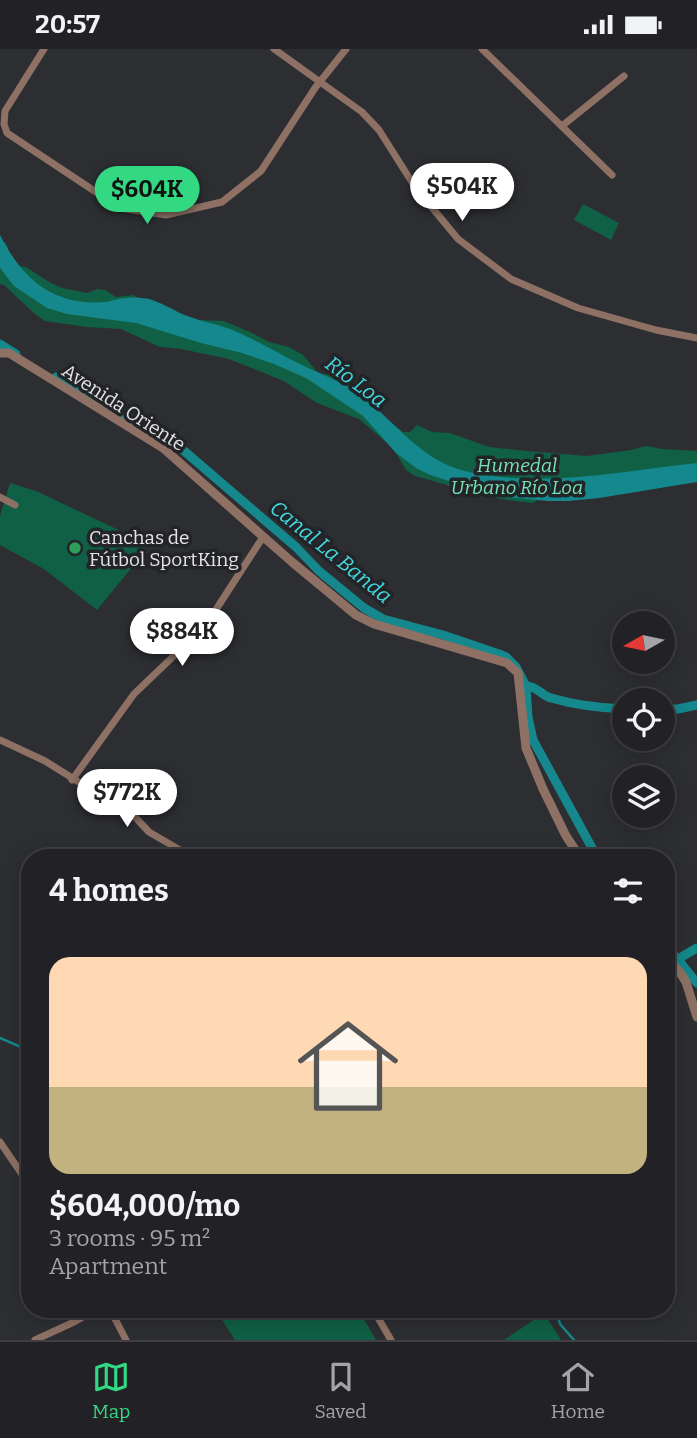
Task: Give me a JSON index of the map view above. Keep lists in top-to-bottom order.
{
  "streets": {
    "street": ["Avenida Oriente"]
  },
  "water": ["Río Loa", "Canal La Banda"],
  "parks": ["Humedal Urbano Río Loa"],
  "places": ["Canchas de Fútbol SportKing"],
  "north": "left",
  "page": {
    "status": "20:57",
    "price": [
      "$504K",
      "$604K",
      "$884K",
      "$772K"
    ],
    "heading": "4 homes",
    "list": [
      {
        "name": "$604,000/mo",
        "note": "3 rooms · 95 m² · Apartment"
      }
    ],
    "tabs": ["Map", "Saved", "Home"]
  }
}
